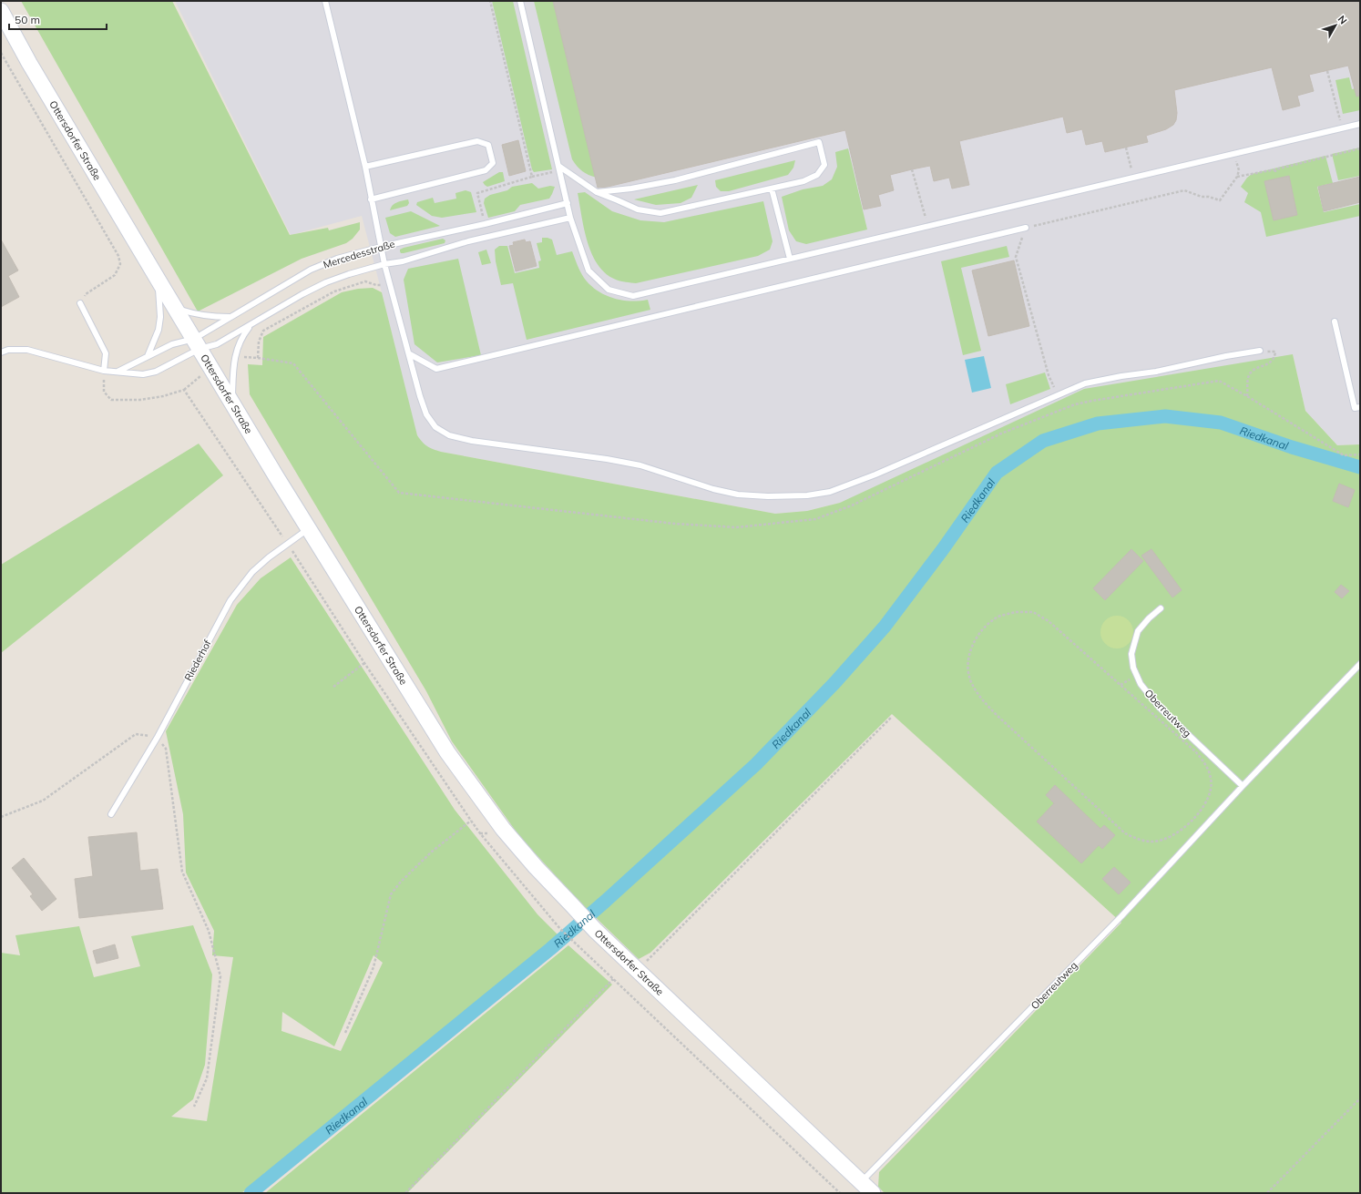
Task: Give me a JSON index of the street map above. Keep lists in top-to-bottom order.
{
  "streets": {
    "street": ["Ottersdorfer Straße"],
    "lane": ["Mercedesstraße", "Riederhof", "Oberreutweg"]
  },
  "crossings": [
    ["Ottersdorfer Straße", "Mercedesstraße"],
    ["Ottersdorfer Straße", "Riederhof"],
    ["Ottersdorfer Straße", "Oberreutweg"]
  ],
  "water": ["Riedkanal"],
  "scale_bar": "50 m",
  "north": "top right"
}
